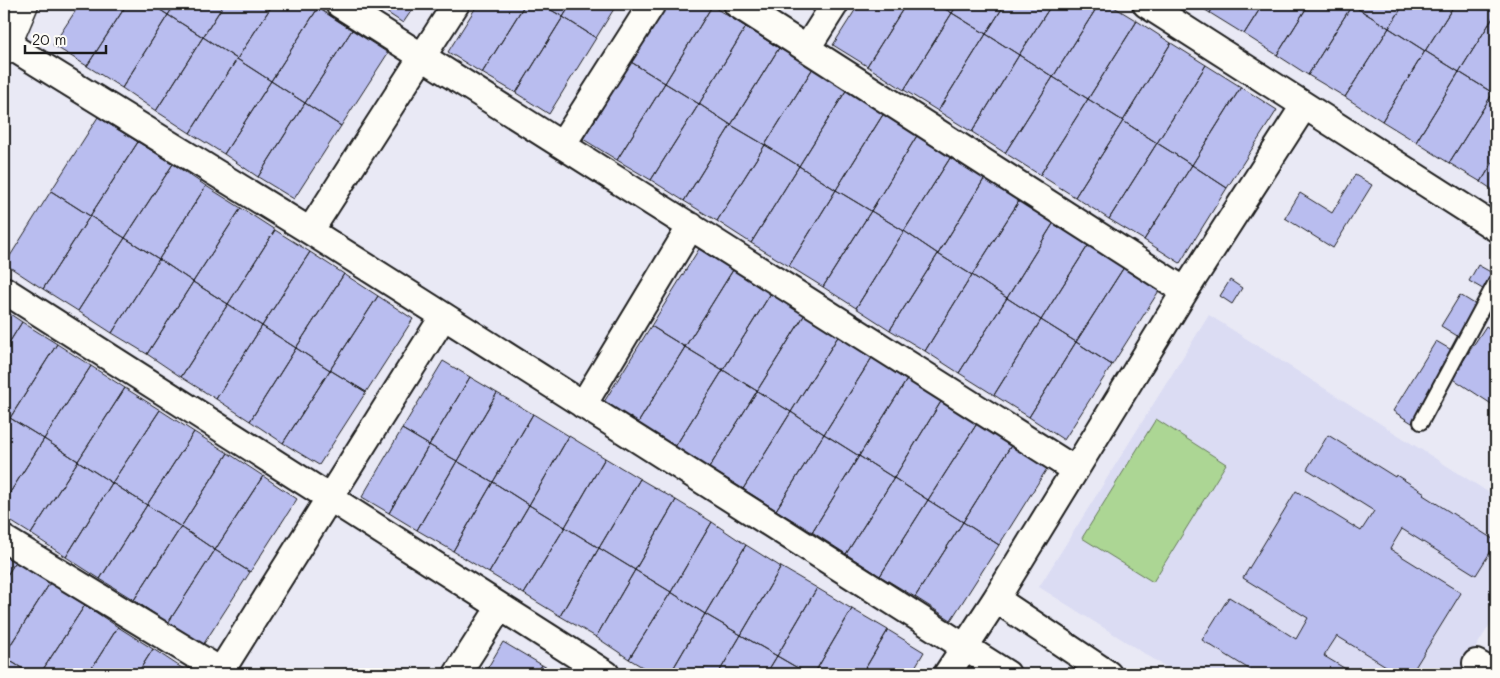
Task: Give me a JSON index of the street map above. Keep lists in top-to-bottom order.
{
  "scale_bar": "20 m"
}
